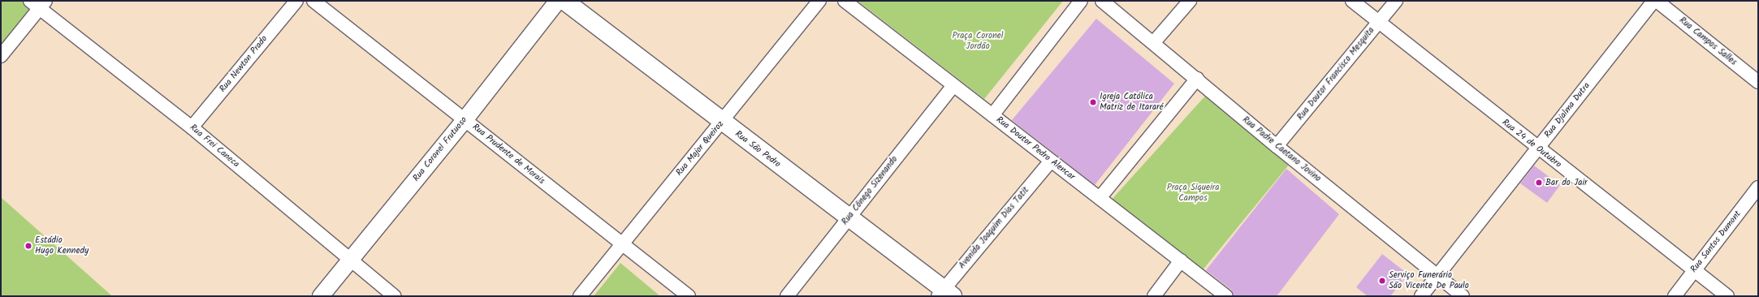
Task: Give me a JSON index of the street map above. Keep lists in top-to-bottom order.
{
  "streets": {
    "main road": ["Rua São Pedro"],
    "street": [
      "Rua Campos Salles",
      "Rua Newton Prado",
      "Rua Doutor Francisco Mesquita",
      "Rua Djalma Dutra",
      "Rua 24 de Outubro",
      "Rua Frei Caneca",
      "Rua Major Queiroz",
      "Rua Doutor Pedro Alencar",
      "Rua Coronel Frutuoso",
      "Rua Padre Caetano Jovino",
      "Rua Prudente de Morais",
      "Rua Cônego Sizenando",
      "Avenida Joaquim Dias Tatit",
      "Rua Santos Dumont"
    ]
  },
  "crossings": [
    ["Rua Newton Prado", "Rua Frei Caneca"],
    ["Rua Doutor Francisco Mesquita", "Rua 24 de Outubro"],
    ["Rua Doutor Francisco Mesquita", "Rua Padre Caetano Jovino"],
    ["Rua Djalma Dutra", "Rua 24 de Outubro"],
    ["Rua Djalma Dutra", "Rua Padre Caetano Jovino"],
    ["Rua 24 de Outubro", "Rua Santos Dumont"],
    ["Rua Frei Caneca", "Rua Coronel Frutuoso"],
    ["Rua Major Queiroz", "Rua São Pedro"],
    ["Rua Major Queiroz", "Rua Prudente de Morais"],
    ["Rua Doutor Pedro Alencar", "Rua Cônego Sizenando"],
    ["Rua Doutor Pedro Alencar", "Avenida Joaquim Dias Tatit"],
    ["Rua Coronel Frutuoso", "Rua Prudente de Morais"],
    ["Rua São Pedro", "Rua Cônego Sizenando"],
    ["Rua São Pedro", "Avenida Joaquim Dias Tatit"]
  ],
  "parks": ["Praça Coronel Jordão", "Praça Siqueira Campos"],
  "places": [
    "Igreja Católica Matriz de Itararé",
    "Bar do Jair",
    "Estádio Hugo Kennedy",
    "Serviço Funerário São Vicente De Paulo"
  ]
}
